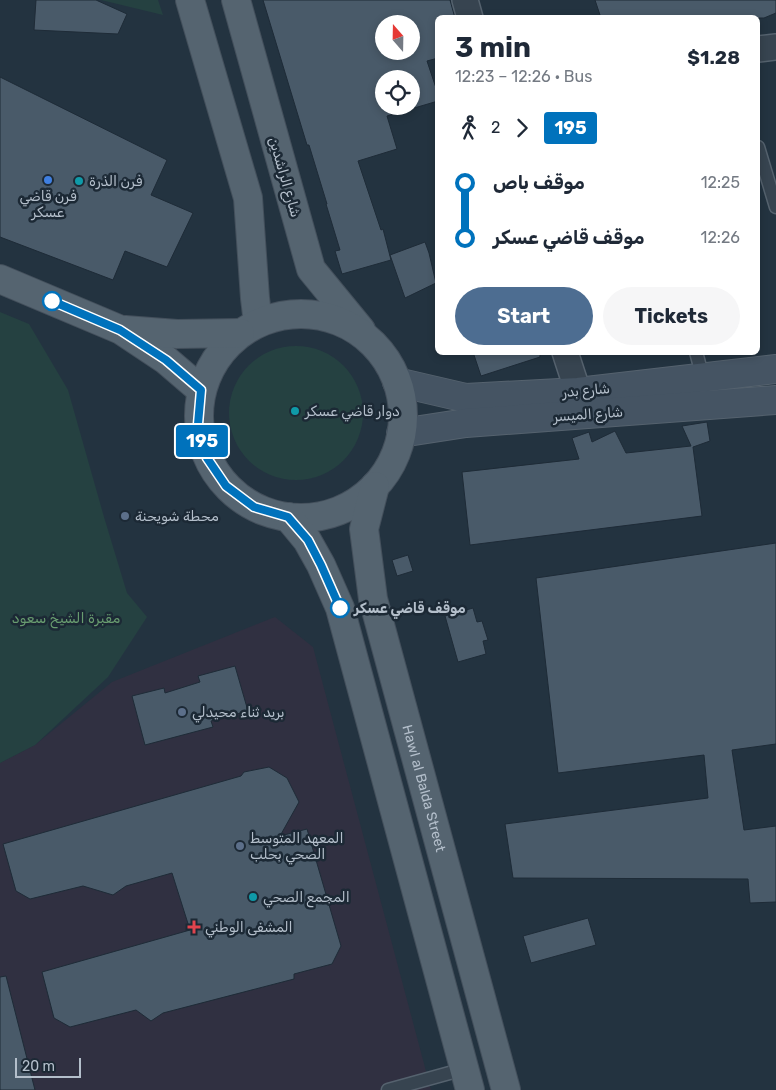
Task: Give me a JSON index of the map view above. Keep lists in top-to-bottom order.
{
  "streets": {
    "main road": [
      "شارع الراشدين",
      "شارع بدر",
      "شارع الميسر",
      "Hawl al Balda Street"
    ]
  },
  "parks": ["مقبرة الشيخ سعود"],
  "places": {
    "other": [
      "فرن قاضي عسكر",
      "فرن الذرة",
      "دوار قاضي عسكر",
      "محطة شويحنة",
      "موقف قاضي عسكر",
      "بريد ثناء محيدلي",
      "المعهد المتوسط الصحي بحلب",
      "المجمع الصحي"
    ],
    "health": ["المشفى الوطني"]
  },
  "lines": ["bus line 195"],
  "scale_bar": "20 m",
  "north": "top",
  "page": {
    "on_map": "195",
    "heading": ["3 min", "12:23 – 12:26 · Bus", "$1.28"],
    "legs": ["2", "195"],
    "list": [
      {
        "name": "موقف باص",
        "value": "12:25"
      },
      {
        "name": "موقف قاضي عسكر",
        "value": "12:26"
      }
    ],
    "buttons": ["Start", "Tickets"],
    "scale": "20 m"
  }
}
